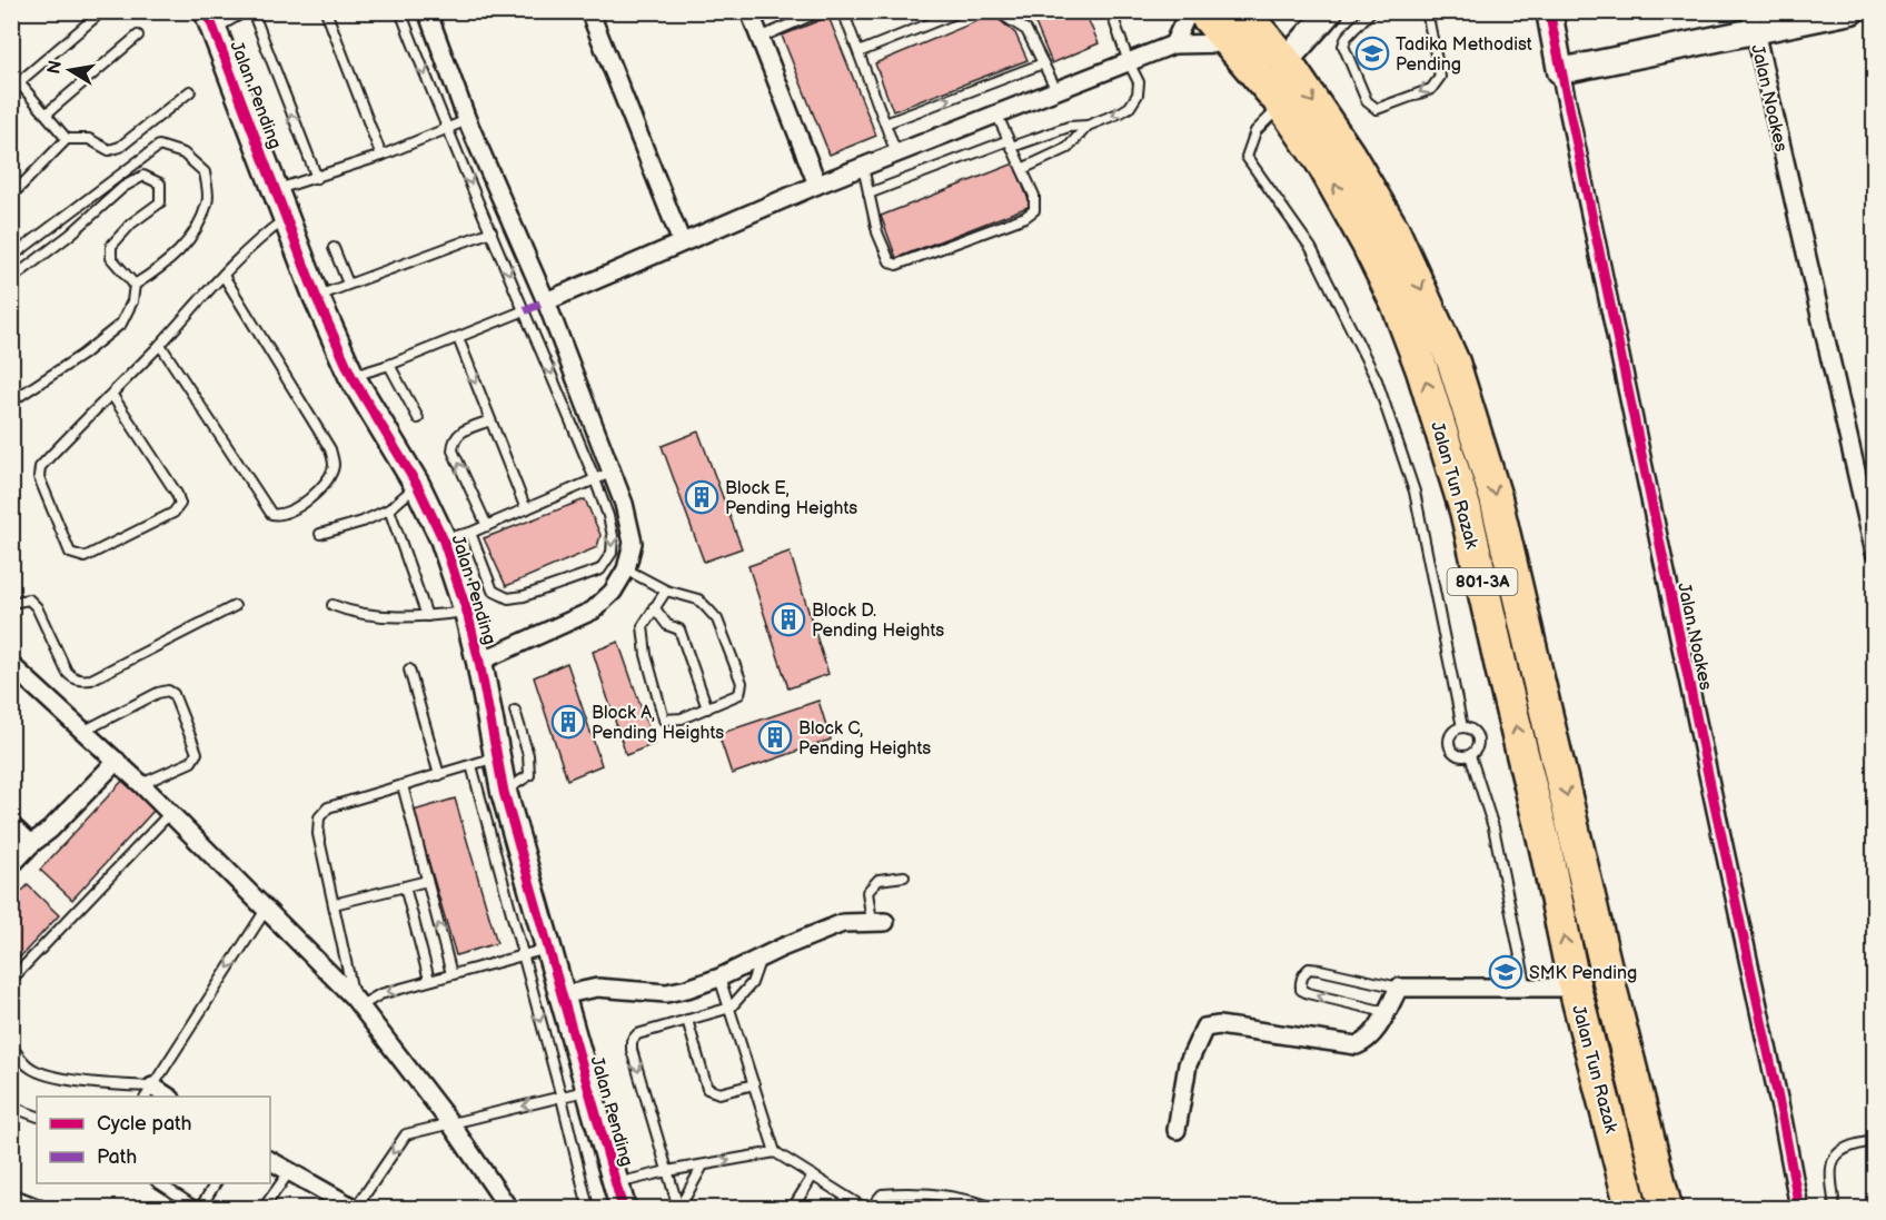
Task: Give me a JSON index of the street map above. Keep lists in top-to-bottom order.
{
  "streets": {
    "highway": ["Jalan Tun Razak", "801-3A"],
    "street": ["Jalan Pending", "Jalan Noakes"]
  },
  "places": {
    "school or university": ["Tadika Methodist Pending", "SMK Pending"],
    "building": [
      "Block E, Pending Heights",
      "Block D. Pending Heights",
      "Block A, Pending Heights",
      "Block C, Pending Heights"
    ]
  },
  "legend": ["Cycle path", "Path"],
  "north": "left"
}
